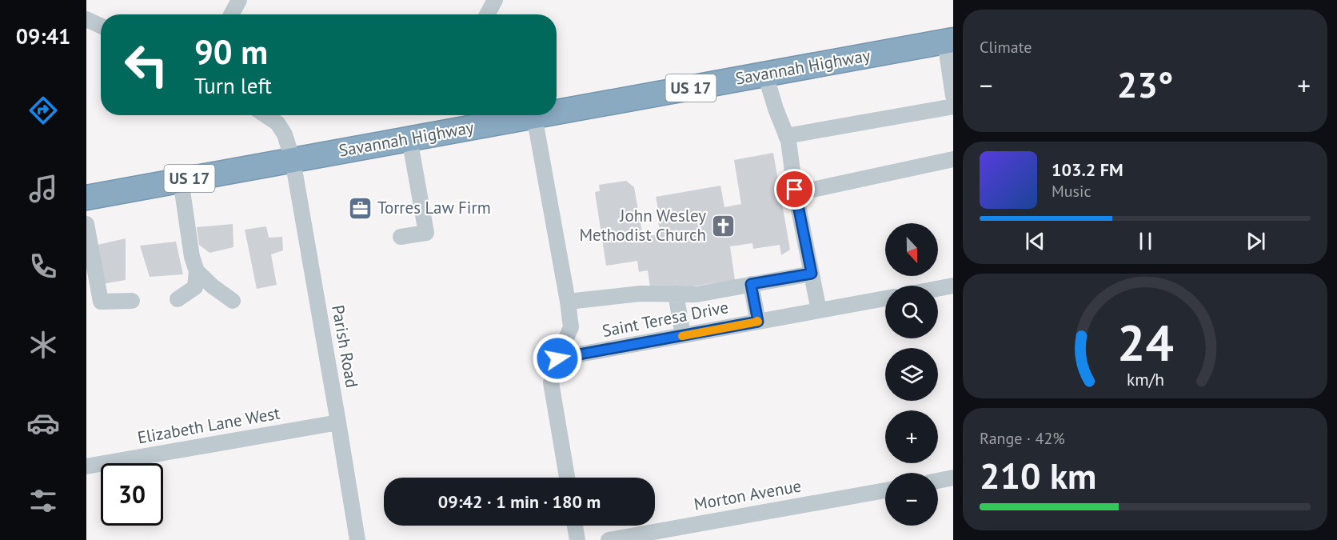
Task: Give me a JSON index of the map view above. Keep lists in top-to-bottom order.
{
  "streets": {
    "highway": ["Savannah Highway", "US 17"],
    "street": [
      "Saint Teresa Drive",
      "Parish Road",
      "Elizabeth Lane West",
      "Morton Avenue"
    ]
  },
  "crossings": [
    ["Savannah Highway", "Parish Road"],
    ["Parish Road", "Elizabeth Lane West"]
  ],
  "places": {
    "office": ["Torres Law Firm"],
    "church": ["John Wesley Methodist Church"]
  },
  "north": "bottom",
  "page": {
    "tabs": "09:41",
    "tile": [
      "Climate",
      ["Range · 42%", "210 km"]
    ],
    "turn": ["90 m", "Turn left"],
    "heat": ["−", "23°", "+"],
    "song": ["103.2 FM", "Music"],
    "map_buttons": ["+", "−"],
    "limit": "30",
    "trip": "09:42 · 1 min · 180 m",
    "gauge": ["24", "km/h"]
  }
}
